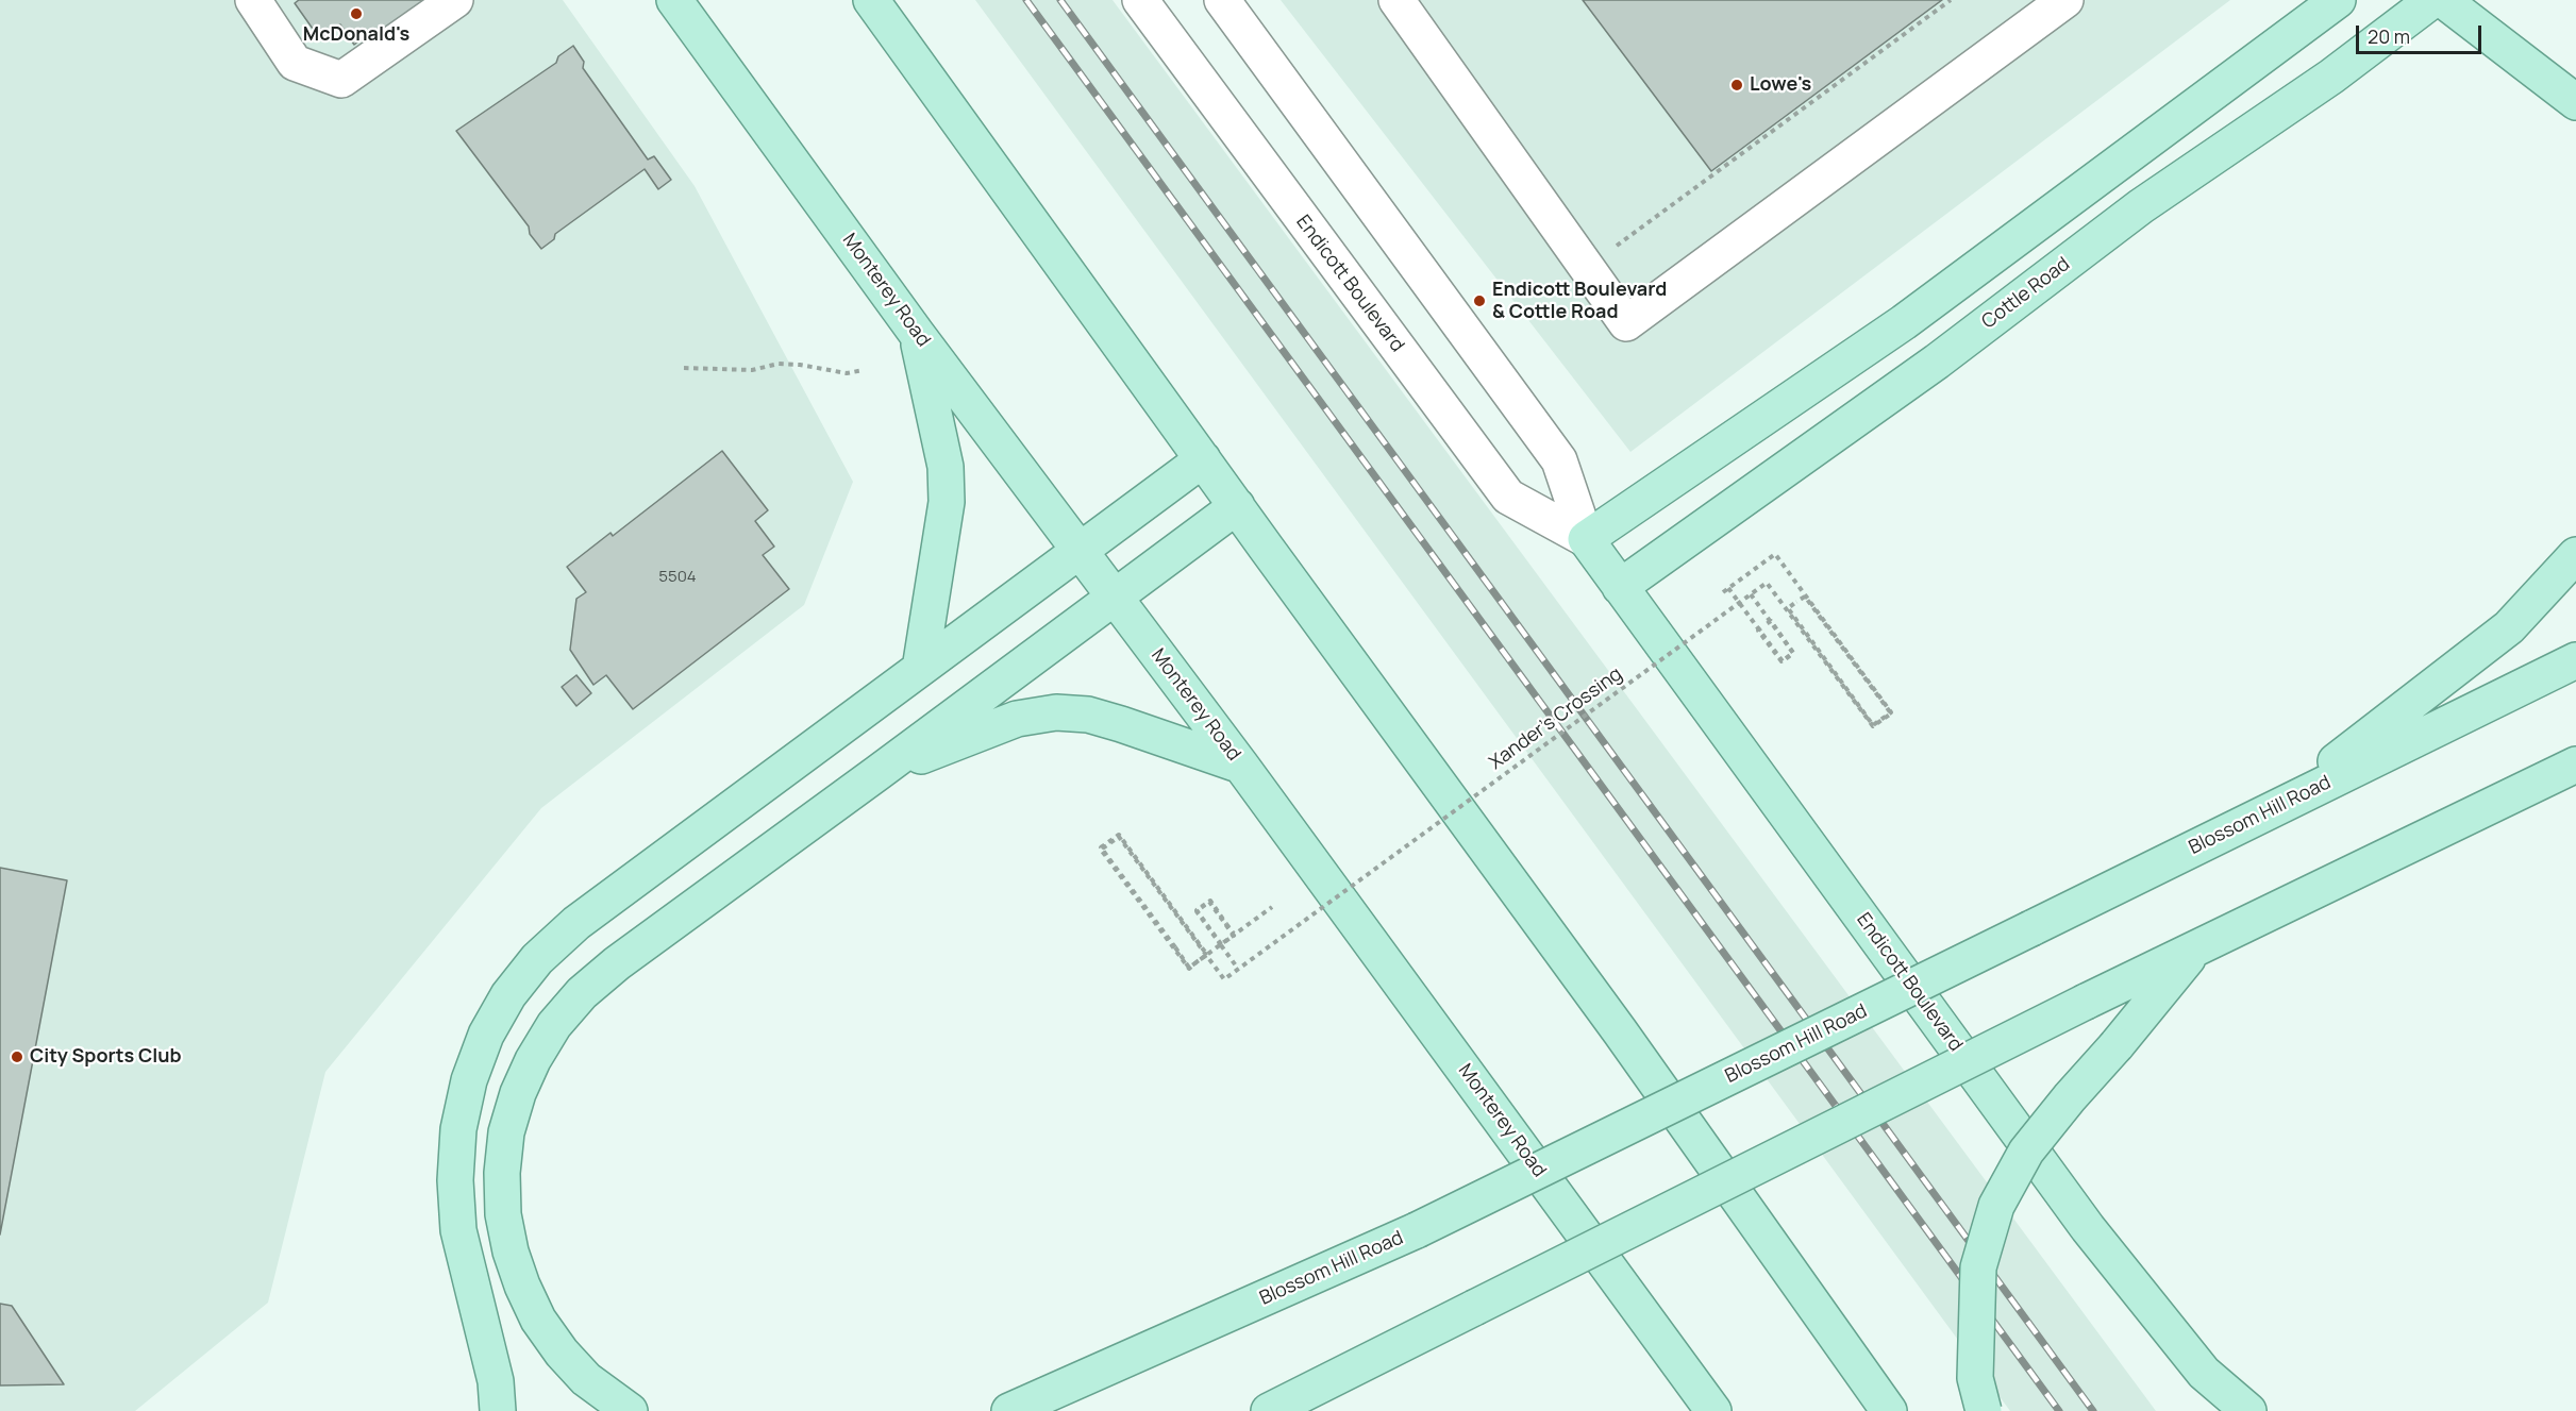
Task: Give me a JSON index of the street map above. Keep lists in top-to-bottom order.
{
  "streets": {
    "main road": [
      "Endicott Boulevard",
      "Monterey Road",
      "Cottle Road",
      "Blossom Hill Road"
    ],
    "path": ["Xander’s Crossing"]
  },
  "crossings": [
    ["Endicott Boulevard", "Cottle Road"]
  ],
  "places": [
    "McDonald's",
    "Lowe's",
    "Endicott Boulevard & Cottle Road",
    "City Sports Club"
  ],
  "house_numbers": ["5504"],
  "scale_bar": "20 m"
}
